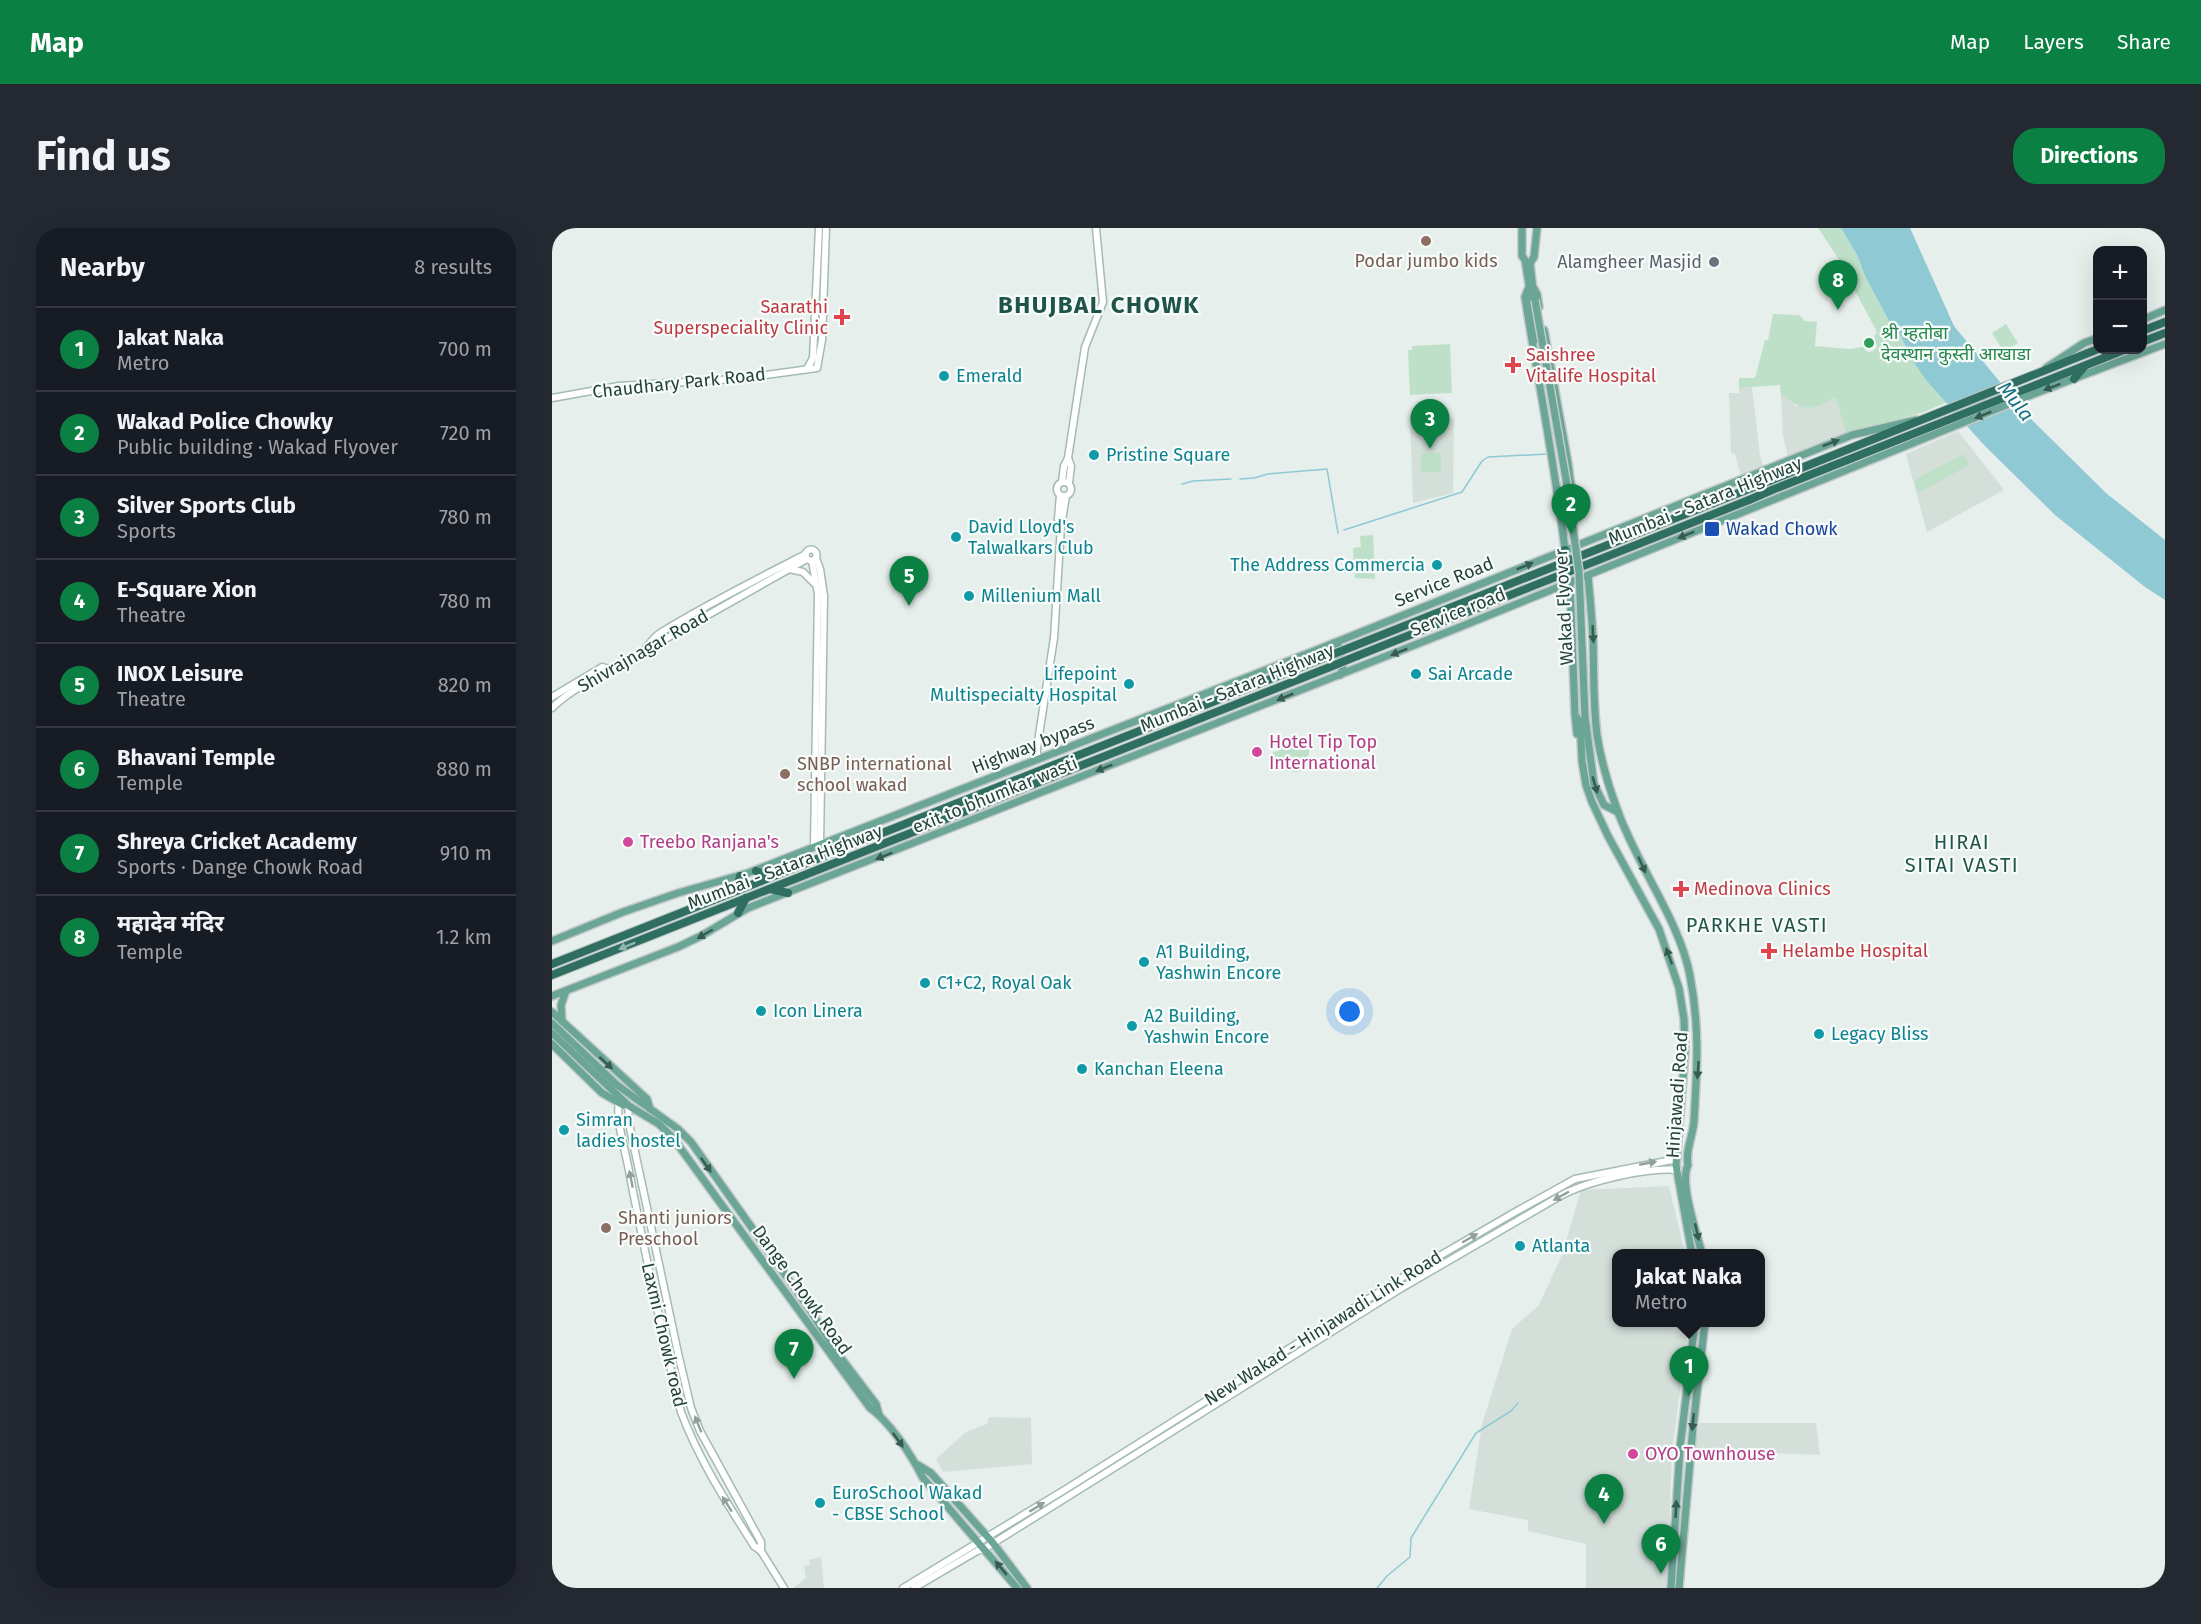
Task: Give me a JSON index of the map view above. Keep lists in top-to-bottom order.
{
  "streets": {
    "highway": ["Mumbai - Satara Highway"],
    "main road": [
      "Chaudhary Park Road",
      "Service Road",
      "Wakad Flyover",
      "Service road",
      "Shivrajnagar Road",
      "Highway bypass",
      "exit to bhumkar wasti",
      "Hinjawadi Road",
      "Dange Chowk Road",
      "New Wakad - Hinjawadi Link Road",
      "Laxmi Chowk road"
    ]
  },
  "crossings": [
    ["Mumbai - Satara Highway", "Service Road"],
    ["Mumbai - Satara Highway", "Service road"],
    ["Service Road", "Highway bypass"],
    ["Wakad Flyover", "Hinjawadi Road"],
    ["Service road", "exit to bhumkar wasti"],
    ["Hinjawadi Road", "New Wakad - Hinjawadi Link Road"],
    ["Dange Chowk Road", "New Wakad - Hinjawadi Link Road"],
    ["Dange Chowk Road", "Laxmi Chowk road"]
  ],
  "one_way": [
    "Service Road",
    "Service road",
    "exit to bhumkar wasti",
    "Laxmi Chowk road"
  ],
  "districts": ["BHUJBAL CHOWK", "HIRAI SITAI VASTI", "PARKHE VASTI"],
  "water": ["Mula"],
  "places": {
    "other": [
      "Podar jumbo kids",
      "Alamgheer Masjid",
      "श्री म्हतोबा देवस्थान कुस्ती आखाडा",
      "Emerald",
      "Pristine Square",
      "David Lloyd's Talwalkars Club",
      "The Address Commercia",
      "Millenium Mall",
      "Sai Arcade",
      "Lifepoint Multispecialty Hospital",
      "Hotel Tip Top International",
      "SNBP international school wakad",
      "Treebo Ranjana's",
      "A1 Building, Yashwin Encore",
      "C1+C2, Royal Oak",
      "Icon Linera",
      "A2 Building, Yashwin Encore",
      "Legacy Bliss",
      "Kanchan Eleena",
      "Simran ladies hostel",
      "Shanti juniors Preschool",
      "Atlanta",
      "OYO Townhouse",
      "EuroSchool Wakad - CBSE School"
    ],
    "health": [
      "Saarathi Superspeciality Clinic",
      "Saishree Vitalife Hospital",
      "Medinova Clinics",
      "Helambe Hospital"
    ],
    "transit": ["Wakad Chowk"]
  },
  "page": {
    "header": "Map",
    "nav": ["Map", "Layers", "Share"],
    "buttons": "Directions",
    "title": "Find us",
    "heading": ["Nearby", "8 results"],
    "map_buttons": ["+", "−"],
    "pins": [
      "8",
      "3",
      "2",
      "5",
      "7",
      "1",
      "4",
      "6"
    ],
    "list": [
      {
        "mark": "1",
        "name": "Jakat Naka",
        "note": "Metro",
        "value": "700 m"
      },
      {
        "mark": "2",
        "name": "Wakad Police Chowky",
        "note": "Public building · Wakad Flyover",
        "value": "720 m"
      },
      {
        "mark": "3",
        "name": "Silver Sports Club",
        "note": "Sports",
        "value": "780 m"
      },
      {
        "mark": "4",
        "name": "E-Square Xion",
        "note": "Theatre",
        "value": "780 m"
      },
      {
        "mark": "5",
        "name": "INOX Leisure",
        "note": "Theatre",
        "value": "820 m"
      },
      {
        "mark": "6",
        "name": "Bhavani Temple",
        "note": "Temple",
        "value": "880 m"
      },
      {
        "mark": "7",
        "name": "Shreya Cricket Academy",
        "note": "Sports · Dange Chowk Road",
        "value": "910 m"
      },
      {
        "mark": "8",
        "name": "महादेव मंदिर",
        "note": "Temple",
        "value": "1.2 km"
      }
    ],
    "popup": ["Jakat Naka", "Metro"]
  }
}
